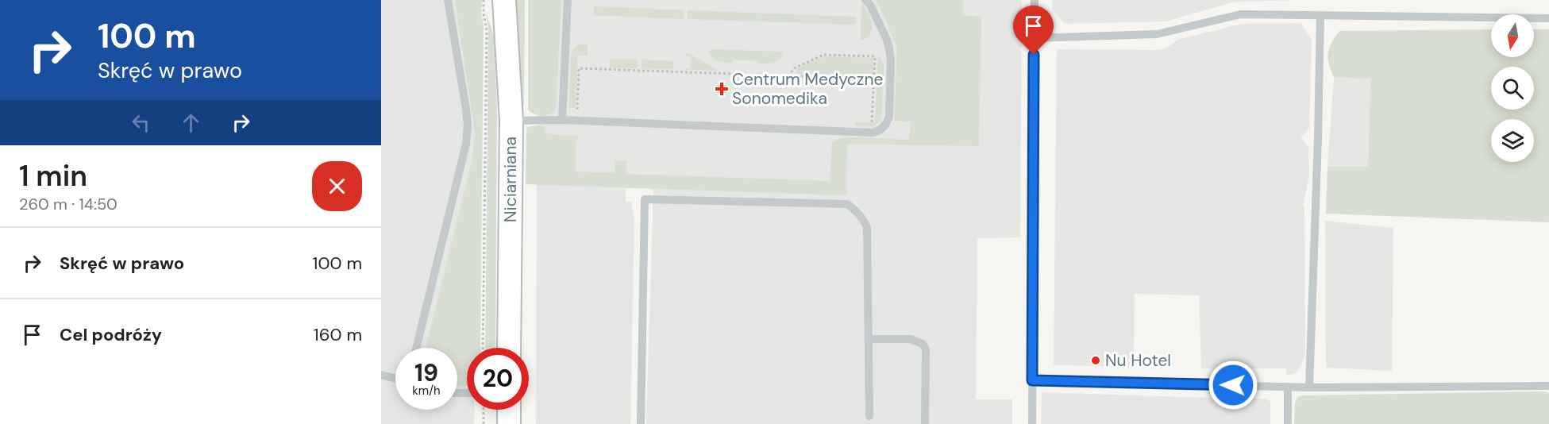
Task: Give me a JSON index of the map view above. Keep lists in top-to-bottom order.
{
  "streets": {
    "street": ["Niciarniana"]
  },
  "places": {
    "health": ["Centrum Medyczne Sonomedika"],
    "other": ["Nu Hotel"]
  },
  "north": "bottom",
  "page": {
    "turn": ["100 m", "Skręć w prawo"],
    "heading": ["1 min", "260 m · 14:50"],
    "list": [
      {
        "name": "Skręć w prawo",
        "value": "100 m"
      },
      {
        "name": "Cel podróży",
        "value": "160 m"
      }
    ],
    "speed": "19 km/h",
    "limit": "20"
  }
}
